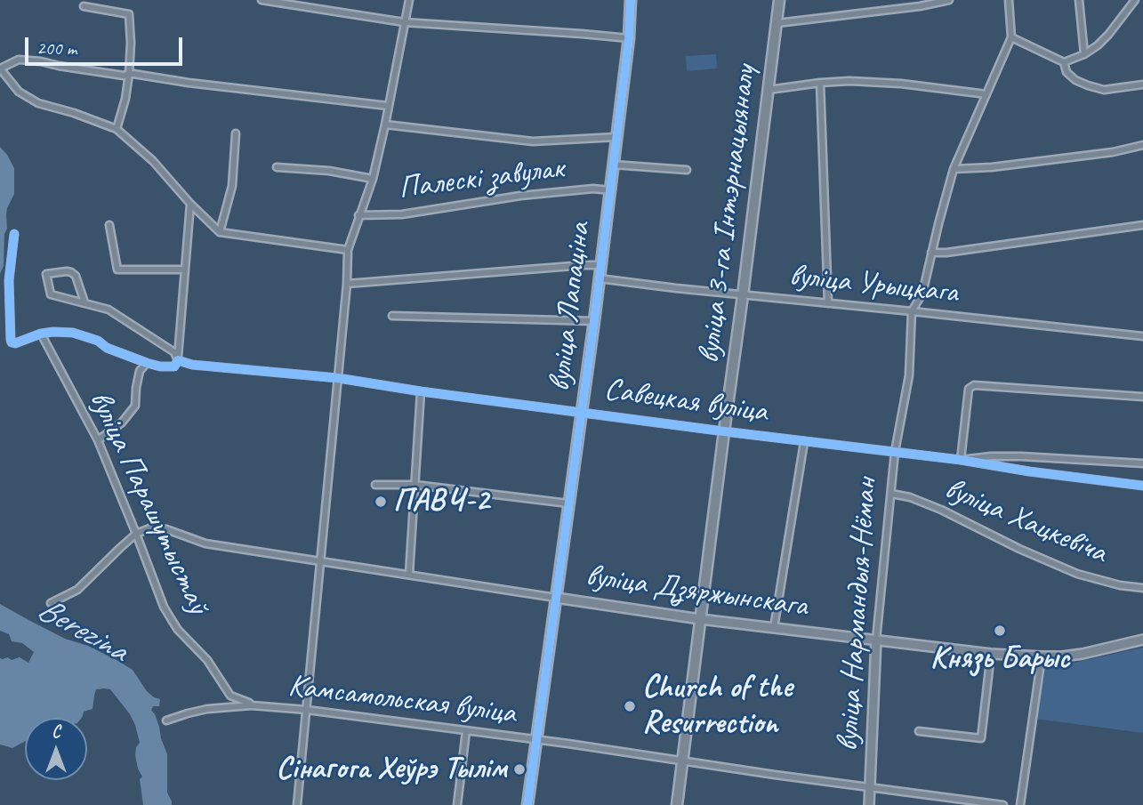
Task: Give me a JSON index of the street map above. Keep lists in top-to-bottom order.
{
  "streets": {
    "main road": ["вуліца 3-га Інтэрнацыяналу", "вуліца Лапаціна"],
    "street": [
      "Палескі завулак",
      "вуліца Урыцкага",
      "Савецкая вуліца",
      "вуліца Парашутыстаў",
      "вуліца Хацкевіча",
      "вуліца Дзяржынскага",
      "вуліца Нармандыя-Нёман",
      "Камсамольская вуліца"
    ]
  },
  "crossings": [
    ["Палескі завулак", "вуліца Лапаціна"],
    ["вуліца 3-га Інтэрнацыяналу", "вуліца Урыцкага"],
    ["вуліца 3-га Інтэрнацыяналу", "Савецкая вуліца"],
    ["вуліца 3-га Інтэрнацыяналу", "вуліца Дзяржынскага"],
    ["вуліца 3-га Інтэрнацыяналу", "Камсамольская вуліца"],
    ["вуліца Урыцкага", "вуліца Лапаціна"],
    ["вуліца Урыцкага", "вуліца Нармандыя-Нёман"],
    ["вуліца Лапаціна", "Савецкая вуліца"],
    ["вуліца Лапаціна", "вуліца Дзяржынскага"],
    ["вуліца Лапаціна", "Камсамольская вуліца"],
    ["Савецкая вуліца", "вуліца Парашутыстаў"],
    ["Савецкая вуліца", "вуліца Нармандыя-Нёман"],
    ["вуліца Парашутыстаў", "вуліца Дзяржынскага"],
    ["вуліца Парашутыстаў", "Камсамольская вуліца"],
    ["вуліца Хацкевіча", "вуліца Нармандыя-Нёман"],
    ["вуліца Дзяржынскага", "вуліца Нармандыя-Нёман"],
    ["вуліца Нармандыя-Нёман", "Камсамольская вуліца"]
  ],
  "water": ["Berezina"],
  "places": [
    "ПАВЧ-2",
    "Князь Барыс",
    "Church of the Resurrection",
    "Сінагога Хеўрэ Тылім"
  ],
  "scale_bar": "200 m",
  "north": "top"
}
